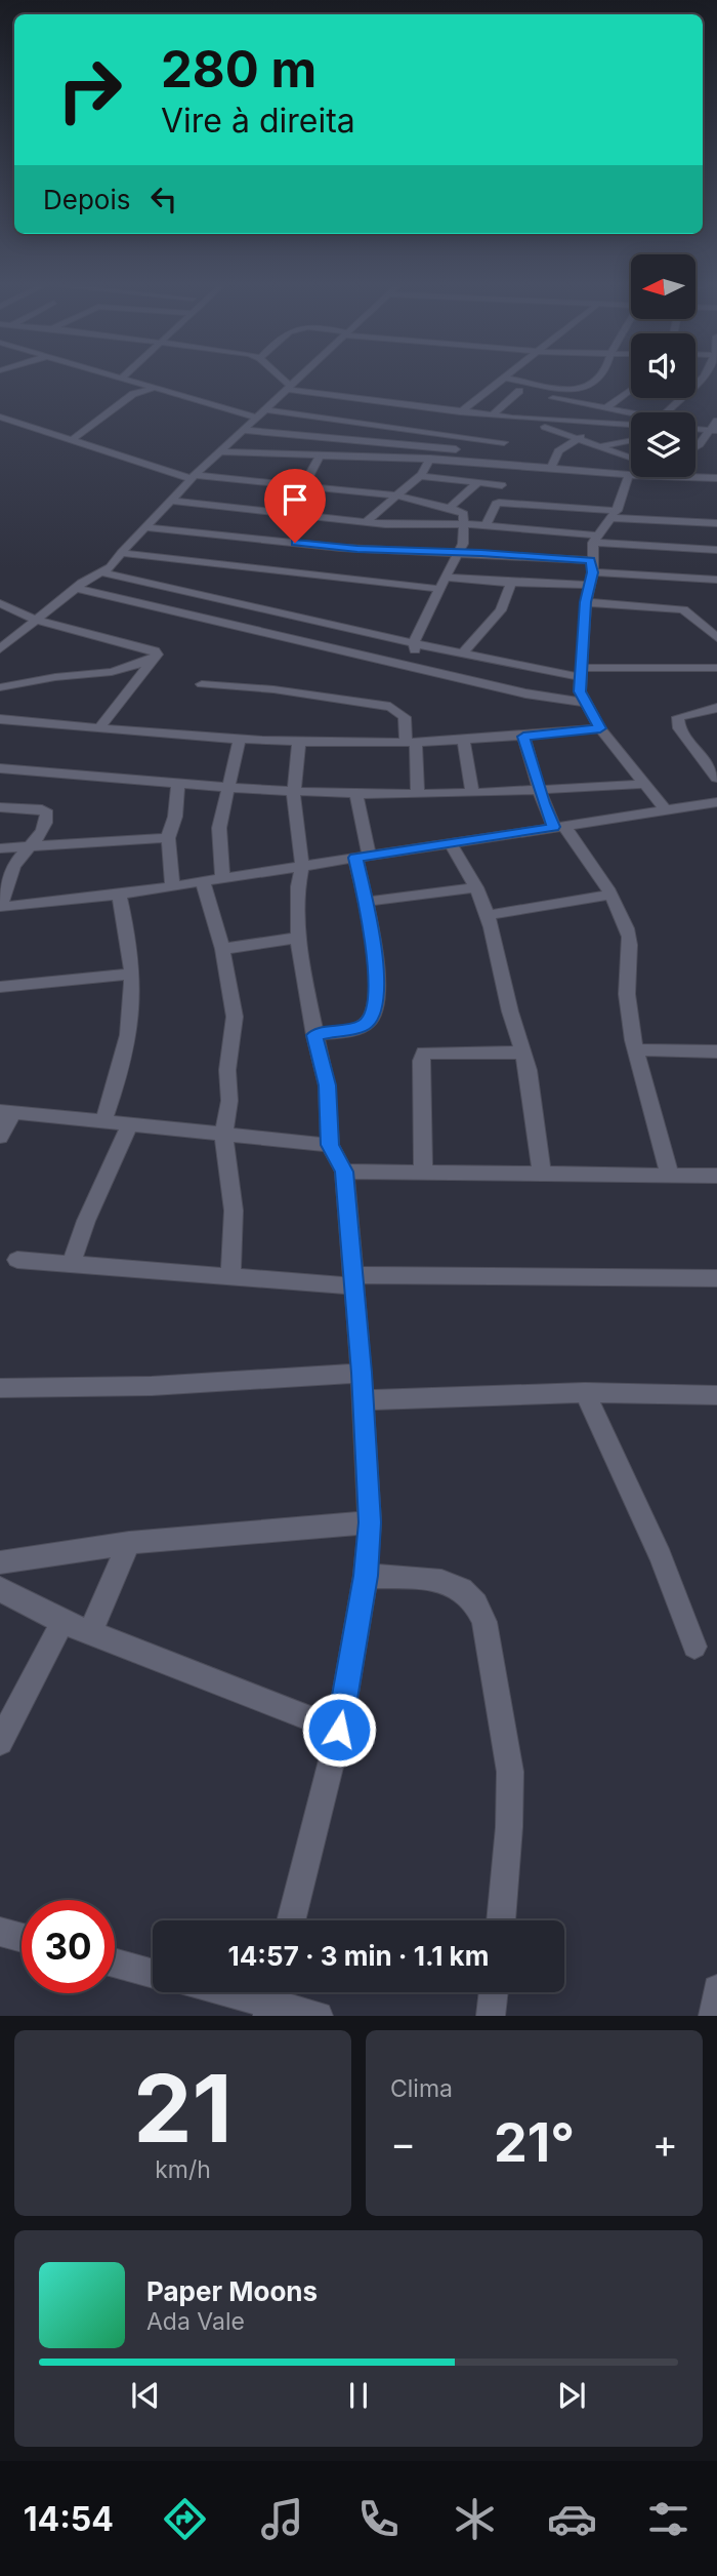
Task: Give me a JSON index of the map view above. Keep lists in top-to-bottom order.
{
  "north": "left",
  "page": {
    "turn": ["280 m", "Vire à direita"],
    "then": "Depois",
    "limit": "30",
    "trip": "14:57 · 3 min · 1.1 km",
    "tile": [
      ["21", "km/h"],
      "Clima"
    ],
    "heat": ["−", "21°", "+"],
    "song": ["Paper Moons", "Ada Vale"],
    "tabs": "14:54"
  }
}
